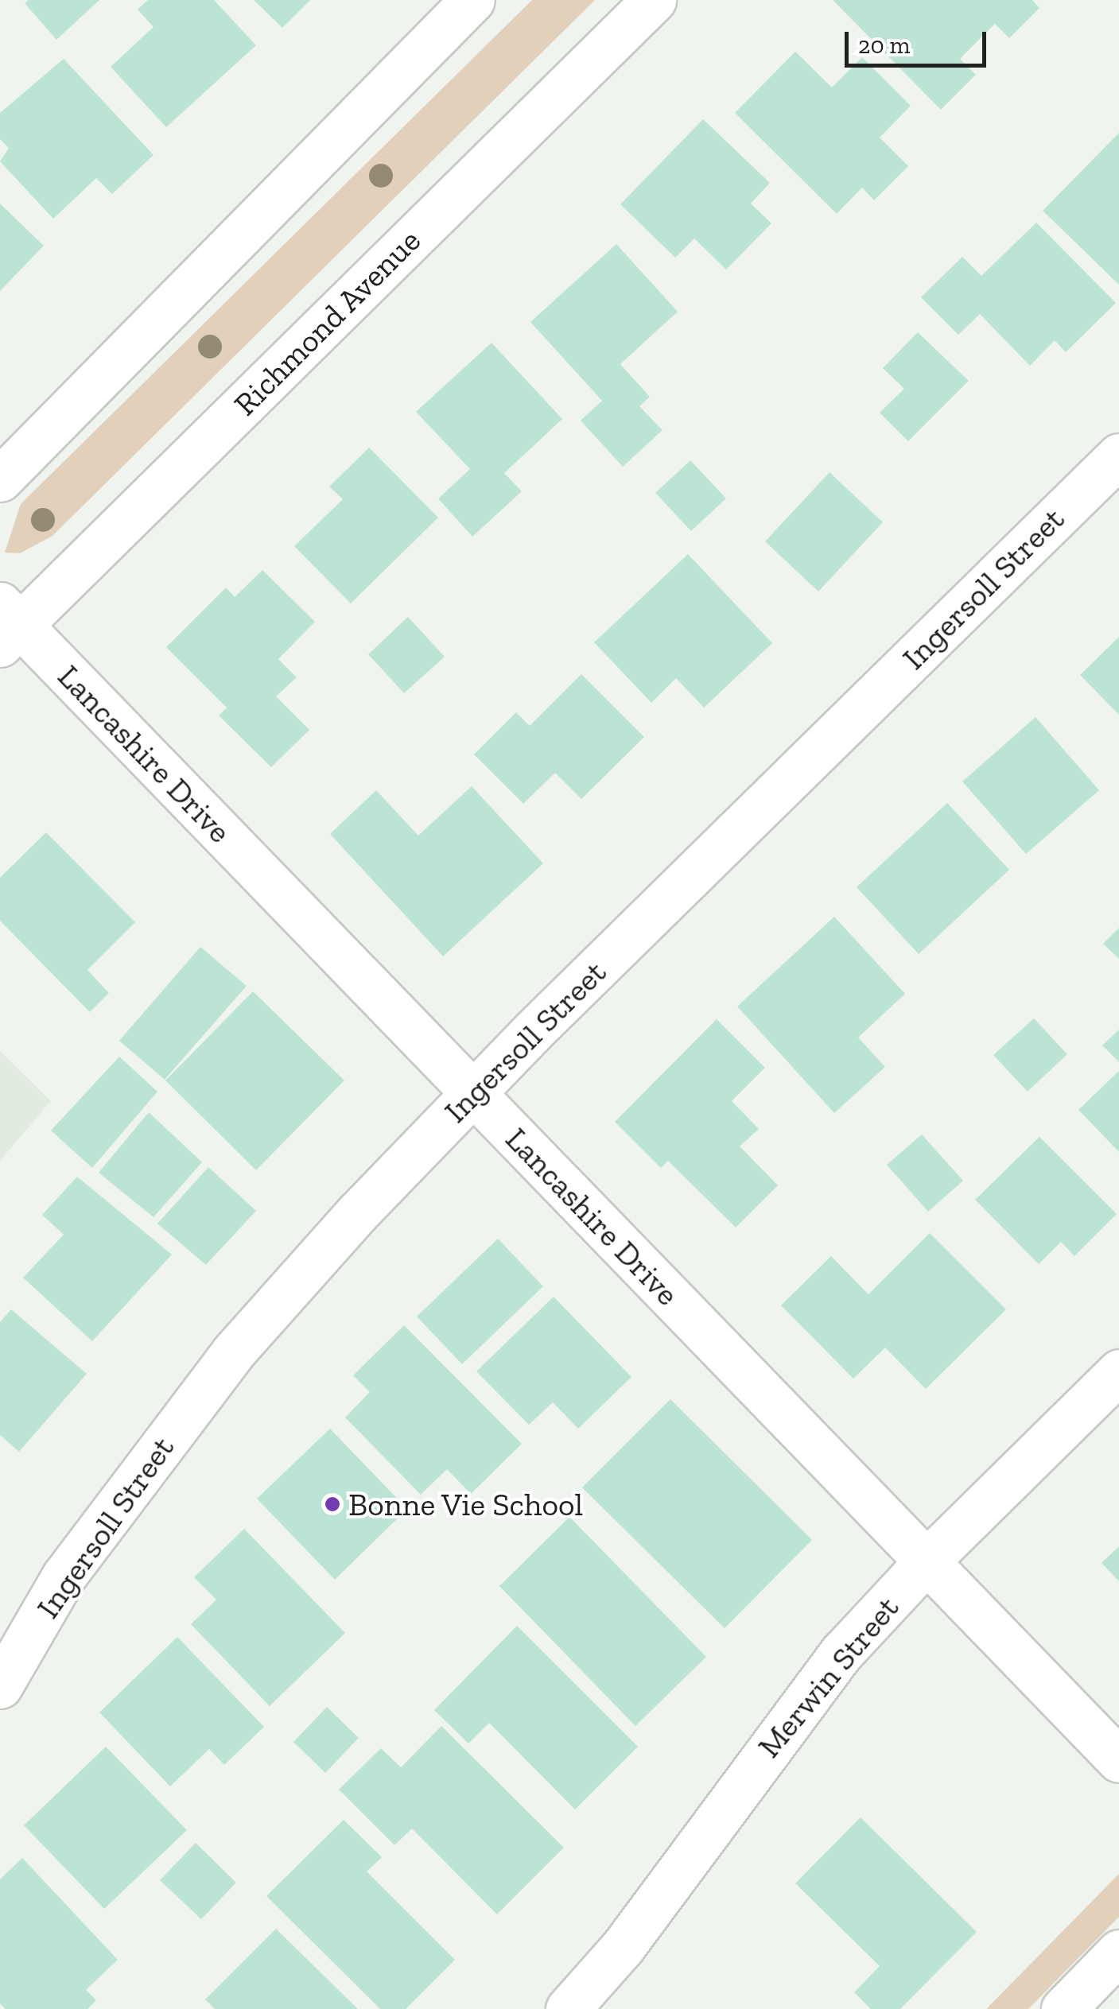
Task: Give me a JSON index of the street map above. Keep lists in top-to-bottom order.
{
  "streets": {
    "street": [
      "Richmond Avenue",
      "Ingersoll Street",
      "Lancashire Drive",
      "Merwin Street"
    ]
  },
  "crossings": [
    ["Richmond Avenue", "Lancashire Drive"],
    ["Ingersoll Street", "Lancashire Drive"],
    ["Lancashire Drive", "Merwin Street"]
  ],
  "places": ["Bonne Vie School"],
  "scale_bar": "20 m"
}
